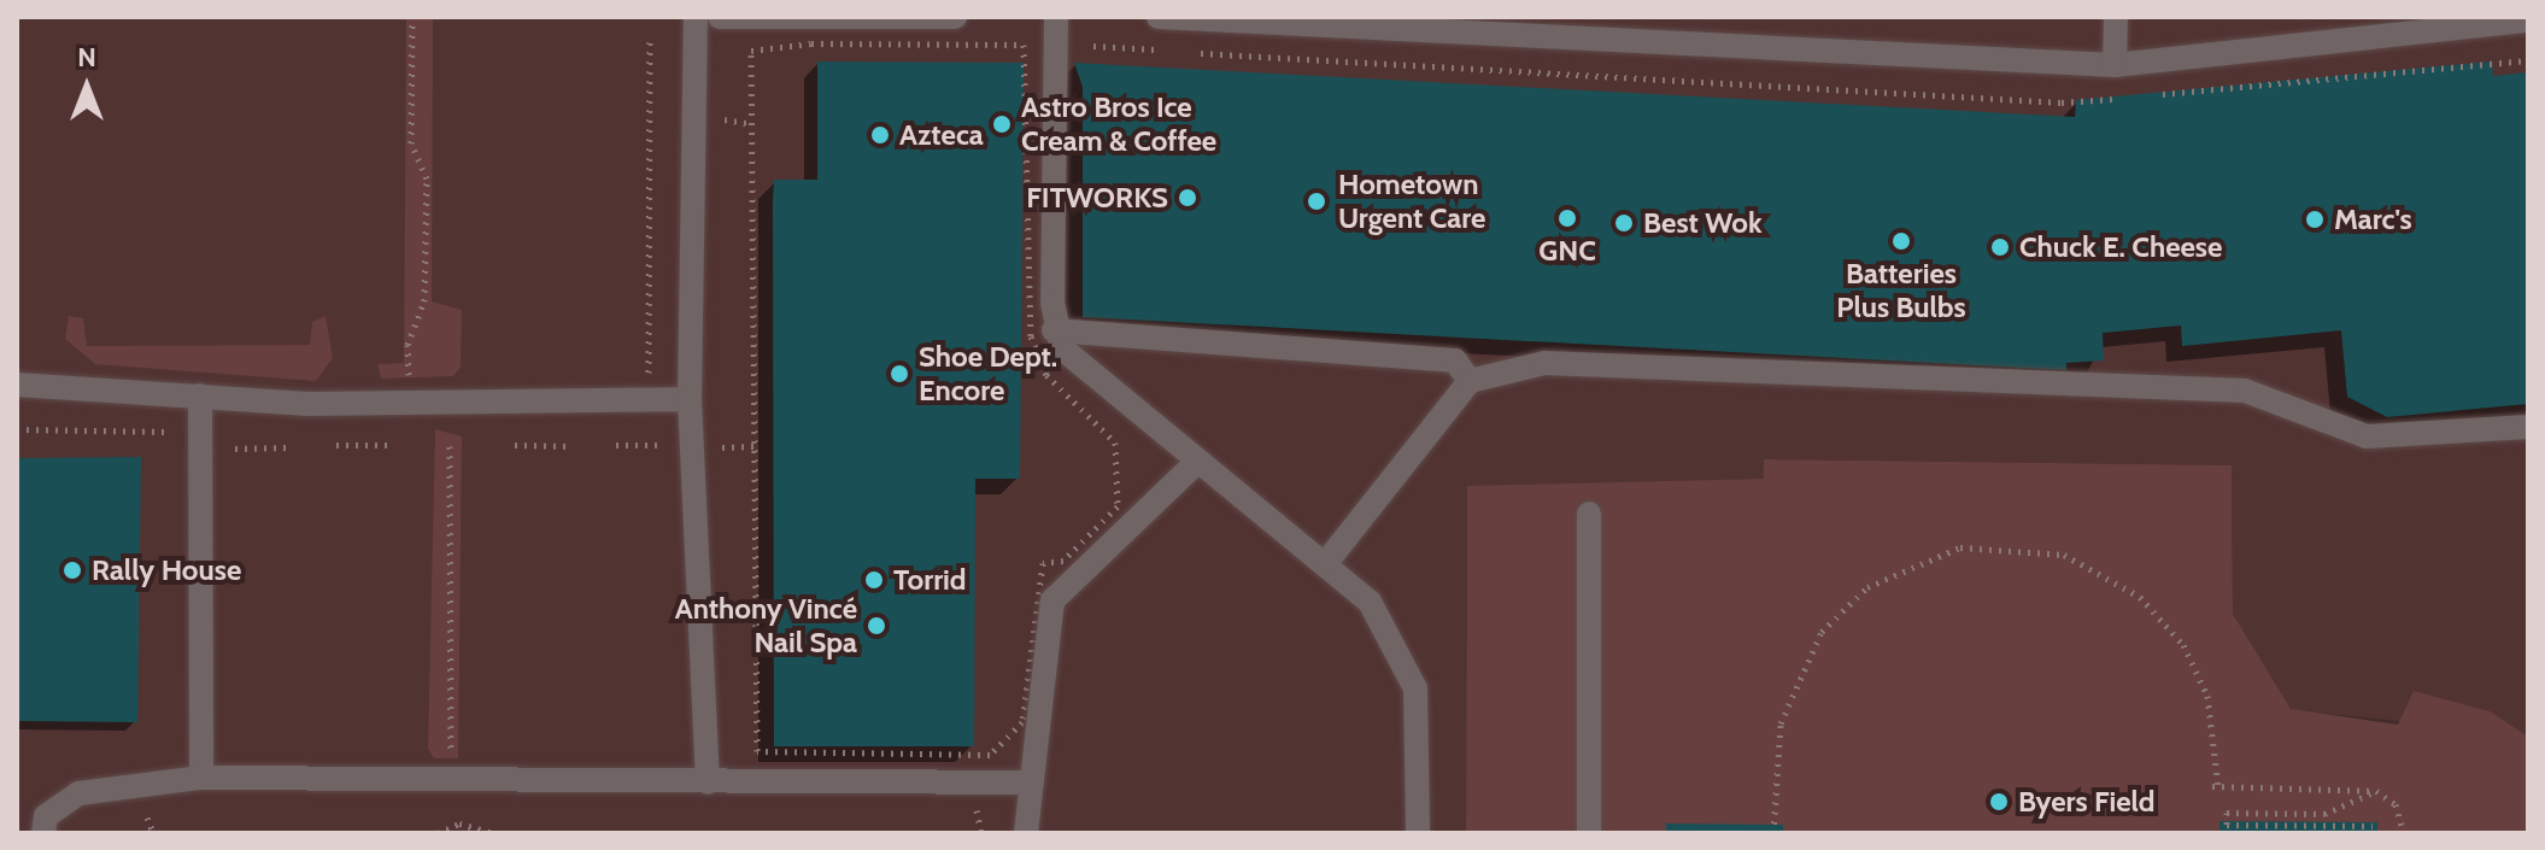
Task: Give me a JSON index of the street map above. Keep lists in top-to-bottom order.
{
  "places": [
    "Astro Bros Ice Cream & Coffee",
    "Azteca",
    "FITWORKS",
    "Hometown Urgent Care",
    "GNC",
    "Marc's",
    "Best Wok",
    "Batteries Plus Bulbs",
    "Chuck E. Cheese",
    "Shoe Dept. Encore",
    "Rally House",
    "Torrid",
    "Anthony Vincé Nail Spa",
    "Byers Field"
  ],
  "north": "top"
}
